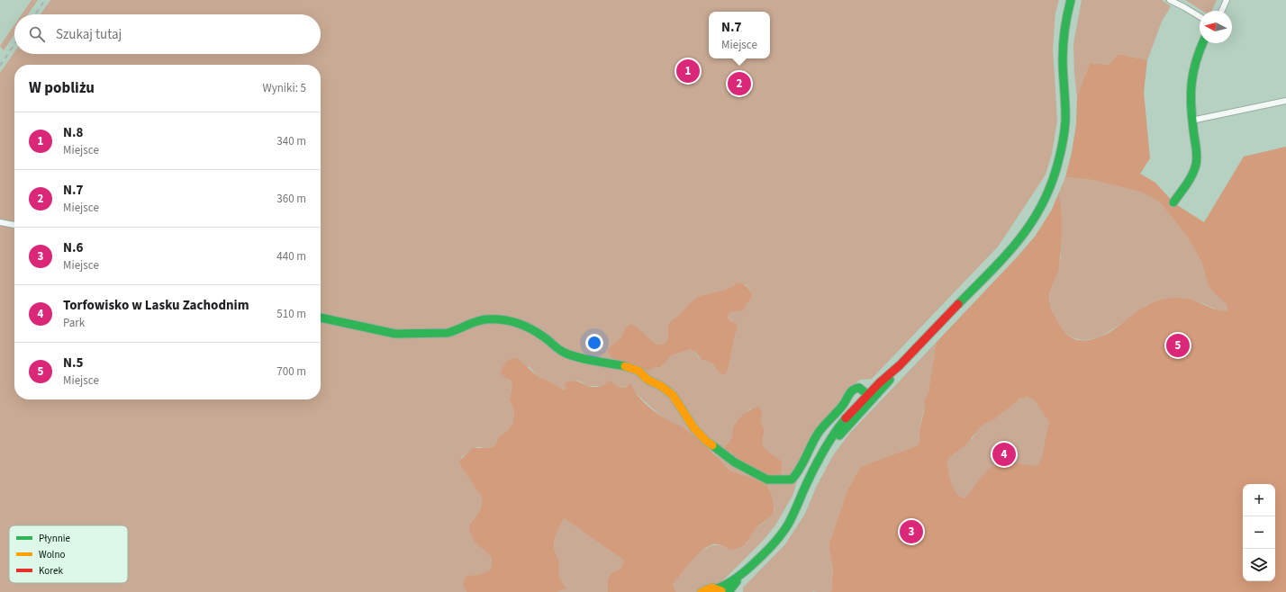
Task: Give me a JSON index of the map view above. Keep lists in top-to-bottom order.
{
  "legend": ["Płynnie", "Wolno", "Korek"],
  "north": "left",
  "page": {
    "popup": ["N.7", "Miejsce"],
    "search": "Szukaj tutaj",
    "pins": [
      "1",
      "2",
      "5",
      "4",
      "3"
    ],
    "heading": ["W pobliżu", "Wyniki: 5"],
    "list": [
      {
        "mark": "1",
        "name": "N.8",
        "note": "Miejsce",
        "value": "340 m"
      },
      {
        "mark": "2",
        "name": "N.7",
        "note": "Miejsce",
        "value": "360 m"
      },
      {
        "mark": "3",
        "name": "N.6",
        "note": "Miejsce",
        "value": "440 m"
      },
      {
        "mark": "4",
        "name": "Torfowisko w Lasku Zachodnim",
        "note": "Park",
        "value": "510 m"
      },
      {
        "mark": "5",
        "name": "N.5",
        "note": "Miejsce",
        "value": "700 m"
      }
    ],
    "map_buttons": ["+", "−"]
  }
}
